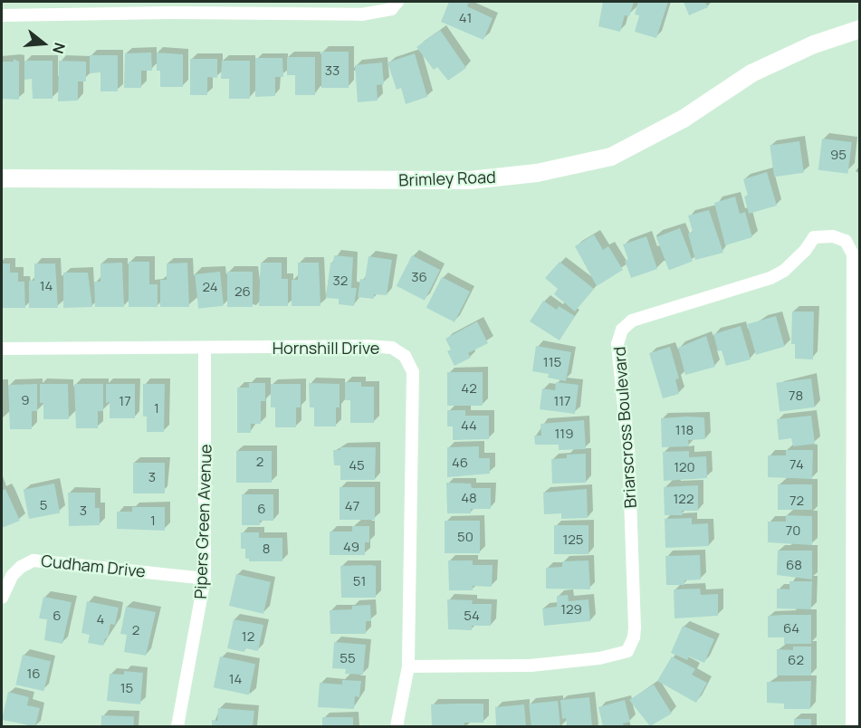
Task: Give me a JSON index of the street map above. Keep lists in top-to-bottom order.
{
  "streets": {
    "main road": ["Brimley Road"],
    "street": [
      "Hornshill Drive",
      "Briarscross Boulevard",
      "Pipers Green Avenue",
      "Cudham Drive"
    ]
  },
  "crossings": [
    ["Hornshill Drive", "Briarscross Boulevard"],
    ["Hornshill Drive", "Pipers Green Avenue"],
    ["Pipers Green Avenue", "Cudham Drive"]
  ],
  "house_numbers": [
    "41",
    "33",
    "95",
    "36",
    "32",
    "14",
    "24",
    "26",
    "115",
    "42",
    "78",
    "9",
    "17",
    "117",
    "1",
    "44",
    "118",
    "119",
    "2",
    "46",
    "74",
    "45",
    "120",
    "3",
    "48",
    "122",
    "72",
    "5",
    "47",
    "6",
    "3",
    "1",
    "70",
    "50",
    "125",
    "49",
    "8",
    "68",
    "51",
    "129",
    "6",
    "54",
    "4",
    "64",
    "2",
    "12",
    "55",
    "62",
    "16",
    "14",
    "15"
  ],
  "north": "right"
}
